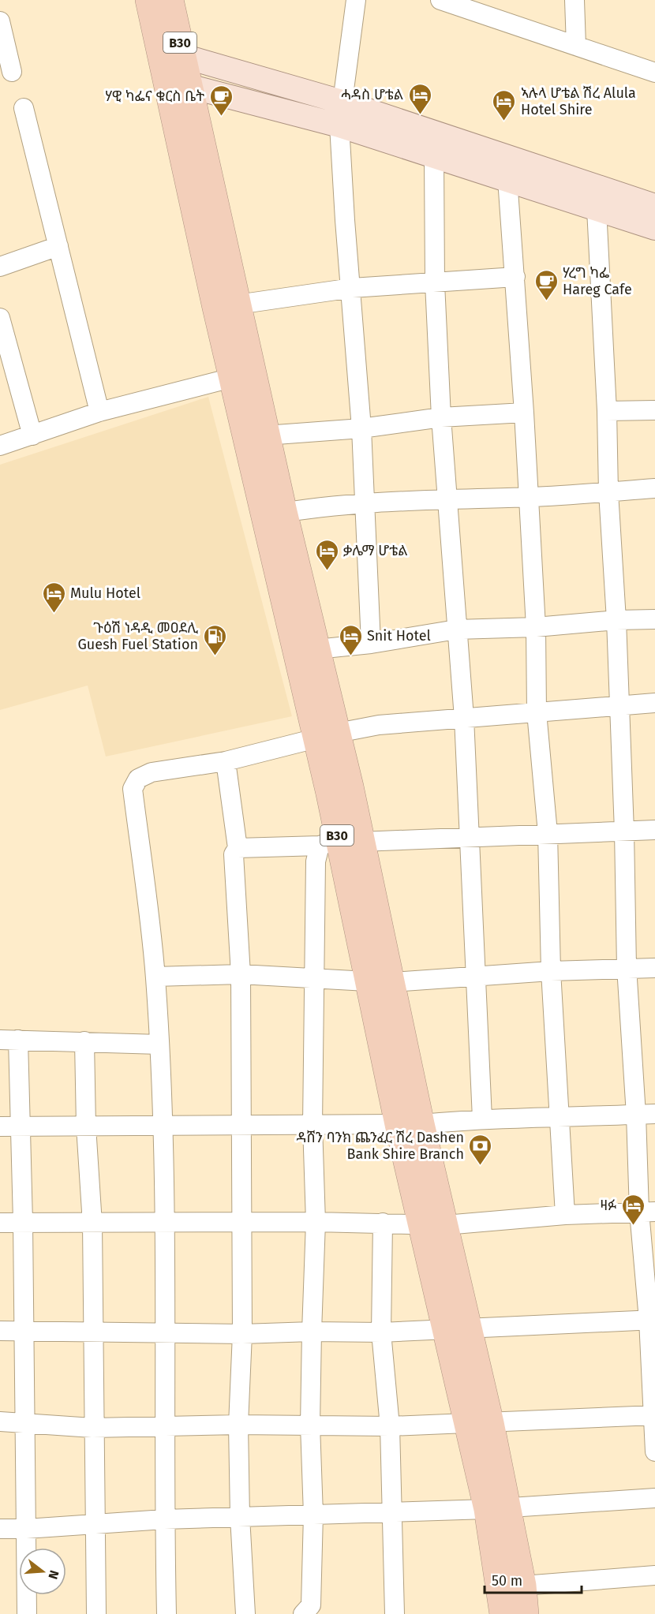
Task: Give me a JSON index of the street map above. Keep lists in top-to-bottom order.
{
  "streets": {
    "highway": ["B30"]
  },
  "places": {
    "hotel": [
      "ሓዳስ ሆቴል",
      "ኣሉላ ሆቴል ሽረ Alula Hotel Shire",
      "ቃሌማ ሆቴል",
      "Mulu Hotel",
      "Snit Hotel",
      "ዛፉ"
    ],
    "cafe": ["ሃዊ ካፌና ቁርስ ቤት", "ሃረግ ካፌ Hareg Cafe"],
    "fuel station": ["ጉዕሽ ነዳዲ መዐደሊ Guesh Fuel Station"],
    "bank": ["ዳሸን ባንክ ጨንፈር ሽረ Dashen Bank Shire Branch"]
  },
  "scale_bar": "50 m",
  "north": "right"
}
